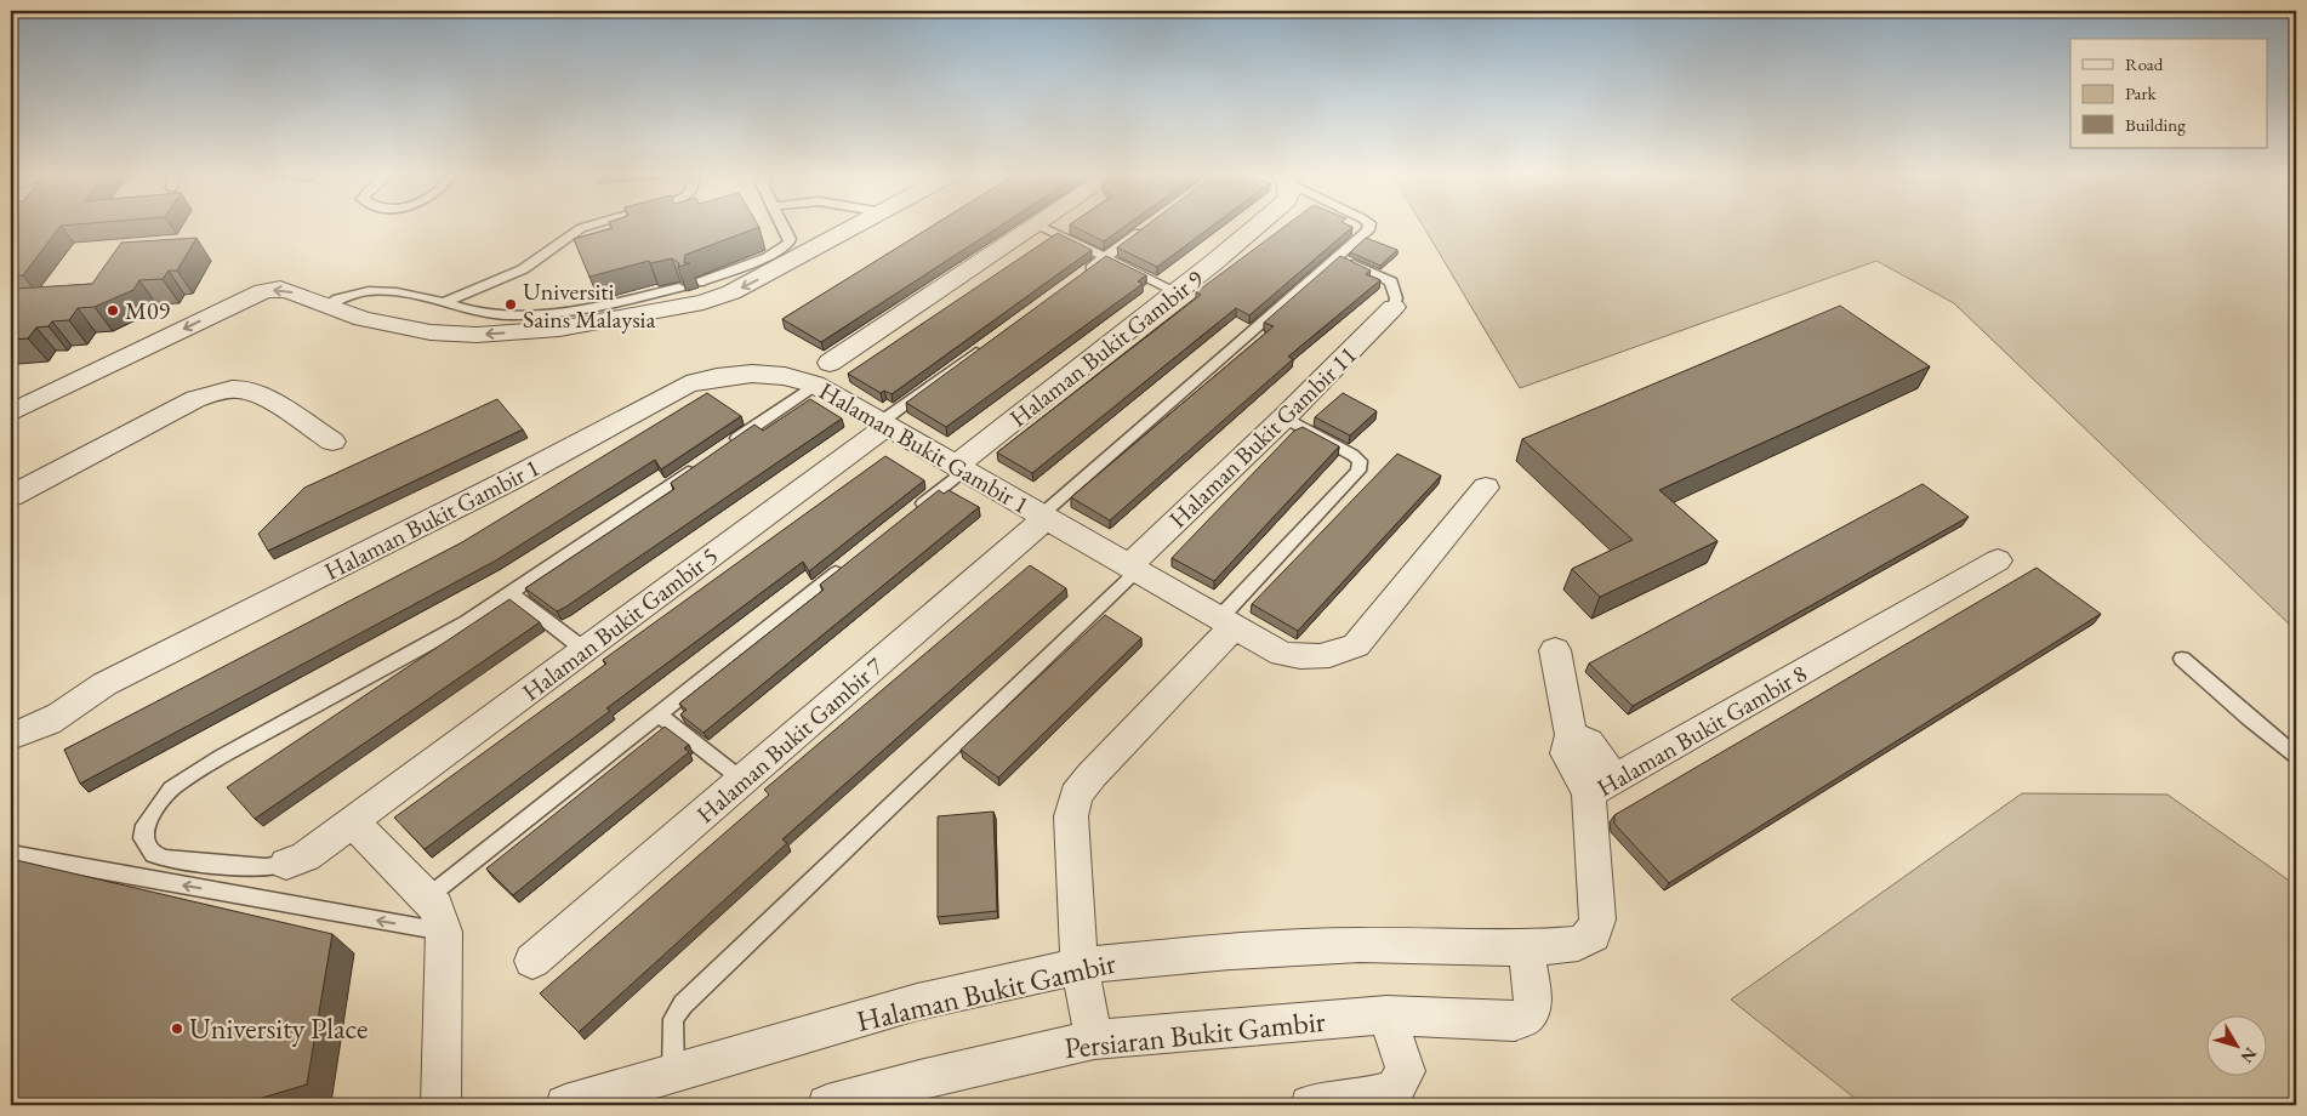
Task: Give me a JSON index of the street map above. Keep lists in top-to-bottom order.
{
  "streets": {
    "street": [
      "Halaman Bukit Gambir 9",
      "Halaman Bukit Gambir 11",
      "Halaman Bukit Gambir 1",
      "Halaman Bukit Gambir 5",
      "Halaman Bukit Gambir 8",
      "Halaman Bukit Gambir 7",
      "Halaman Bukit Gambir",
      "Persiaran Bukit Gambir"
    ]
  },
  "crossings": [
    ["Halaman Bukit Gambir 9", "Halaman Bukit Gambir 1"],
    ["Halaman Bukit Gambir 11", "Halaman Bukit Gambir 1"],
    ["Halaman Bukit Gambir 1", "Halaman Bukit Gambir 5"],
    ["Halaman Bukit Gambir 1", "Halaman Bukit Gambir 7"],
    ["Halaman Bukit Gambir 8", "Halaman Bukit Gambir"],
    ["Halaman Bukit Gambir 8", "Persiaran Bukit Gambir"],
    ["Halaman Bukit Gambir", "Persiaran Bukit Gambir"]
  ],
  "places": ["Universiti Sains Malaysia", "M09", "University Place"],
  "legend": ["Road", "Park", "Building"],
  "north": "bottom right"
}
